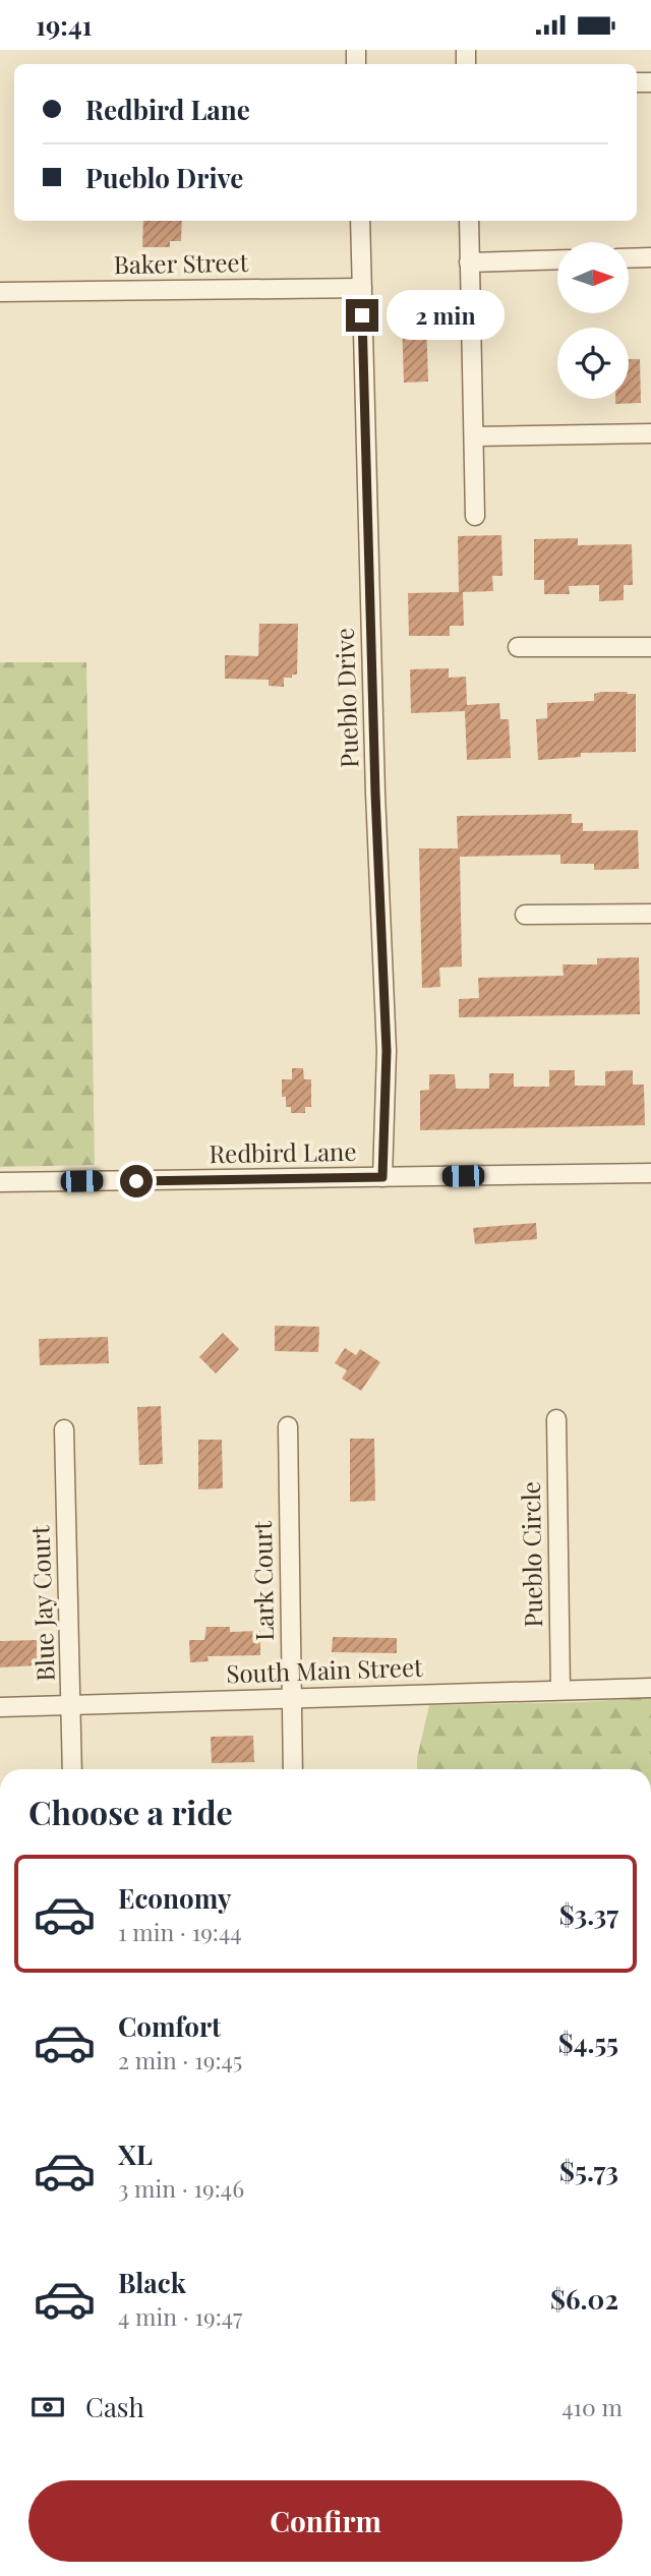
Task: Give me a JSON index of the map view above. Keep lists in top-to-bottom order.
{
  "streets": {
    "street": [
      "Baker Street",
      "Pueblo Drive",
      "Redbird Lane",
      "Pueblo Circle",
      "Lark Court",
      "Blue Jay Court",
      "South Main Street"
    ]
  },
  "crossings": [
    ["Baker Street", "Pueblo Drive"],
    ["Pueblo Drive", "Redbird Lane"],
    ["Pueblo Circle", "South Main Street"],
    ["Lark Court", "South Main Street"],
    ["Blue Jay Court", "South Main Street"]
  ],
  "north": "right",
  "page": {
    "status": "19:41",
    "banner": ["Redbird Lane", "Pueblo Drive"],
    "bubble": "2 min",
    "heading": "Choose a ride",
    "list": [
      {
        "name": "Economy",
        "note": "1 min · 19:44",
        "value": "$3.37"
      },
      {
        "name": "Comfort",
        "note": "2 min · 19:45",
        "value": "$4.55"
      },
      {
        "name": "XL",
        "note": "3 min · 19:46",
        "value": "$5.73"
      },
      {
        "name": "Black",
        "note": "4 min · 19:47",
        "value": "$6.02"
      }
    ],
    "pay": ["Cash", "410 m"],
    "buttons": "Confirm"
  }
}
